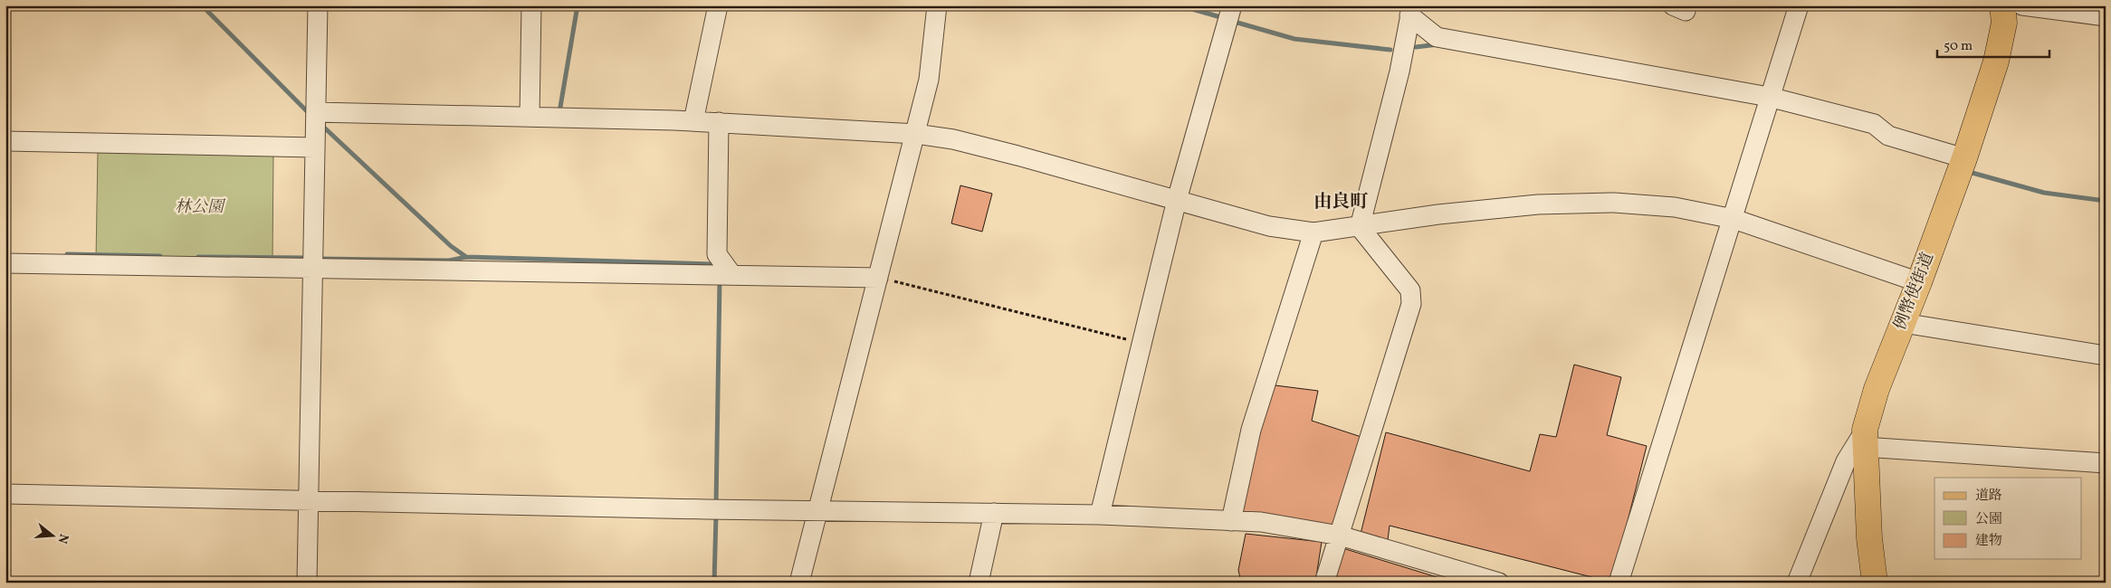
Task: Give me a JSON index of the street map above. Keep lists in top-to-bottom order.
{
  "streets": {
    "main road": ["例幣使街道"]
  },
  "districts": ["由良町"],
  "parks": ["林公園"],
  "legend": ["道路", "公園", "建物"],
  "scale_bar": "50 m",
  "north": "right"
}
